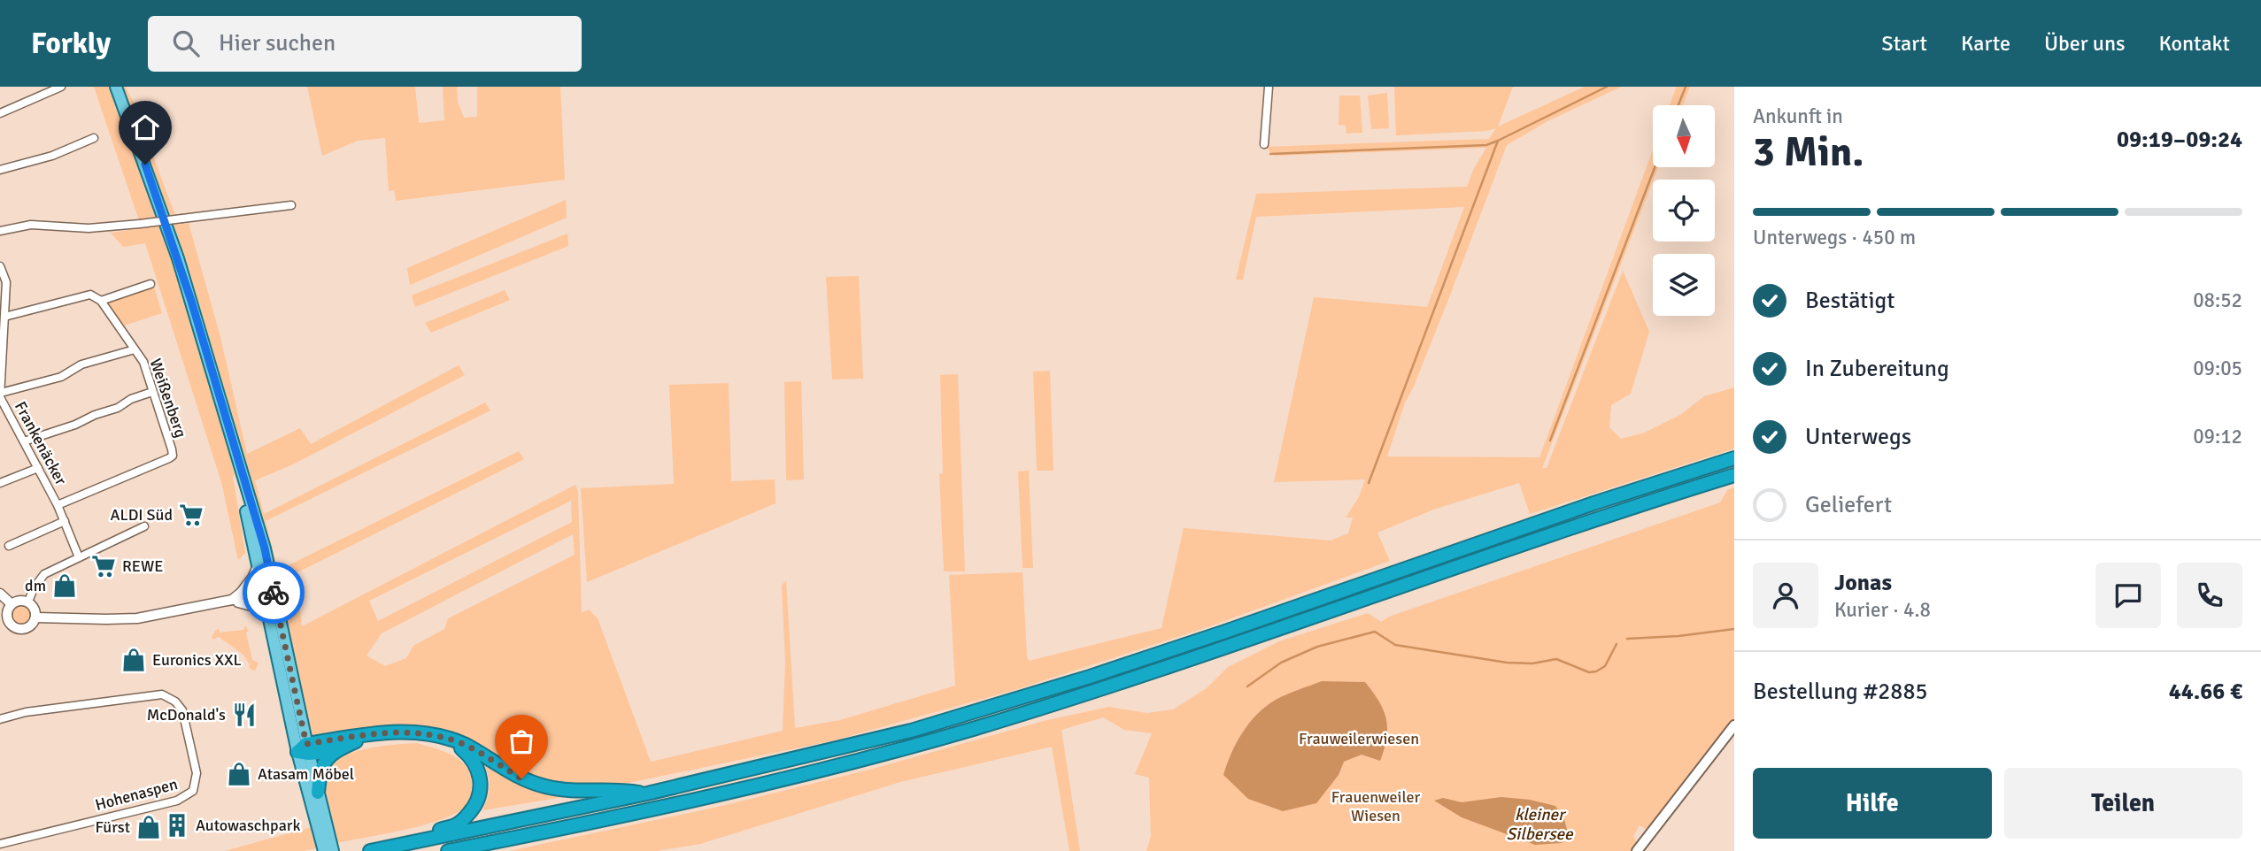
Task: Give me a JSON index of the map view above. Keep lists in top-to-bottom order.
{
  "streets": {
    "street": ["Weißenberg", "Frankenäcker", "Hohenaspen"]
  },
  "crossings": [
    ["Weißenberg", "Frankenäcker"]
  ],
  "water": ["kleiner Silbersee"],
  "parks": ["Frauweilerwiesen", "Frauenweiler Wiesen"],
  "places": {
    "supermarket": ["ALDI Süd", "REWE"],
    "shop": [
      "dm",
      "Euronics XXL",
      "Atasam Möbel",
      "Fürst"
    ],
    "restaurant": ["McDonald's"],
    "building": ["Autowaschpark"]
  },
  "north": "bottom",
  "page": {
    "header": "Forkly",
    "search": "Hier suchen",
    "nav": [
      "Start",
      "Karte",
      "Über uns",
      "Kontakt"
    ],
    "heading": ["3 Min.", "Ankunft in", "09:19–09:24"],
    "panel": [
      "Jonas",
      "Kurier · 4.8",
      "Bestellung #2885",
      "44.66 €"
    ],
    "bar": "Unterwegs · 450 m",
    "list": [
      ["Bestätigt", "08:52"],
      ["In Zubereitung", "09:05"],
      ["Unterwegs", "09:12"],
      "Geliefert"
    ],
    "buttons": ["Hilfe", "Teilen"]
  }
}
